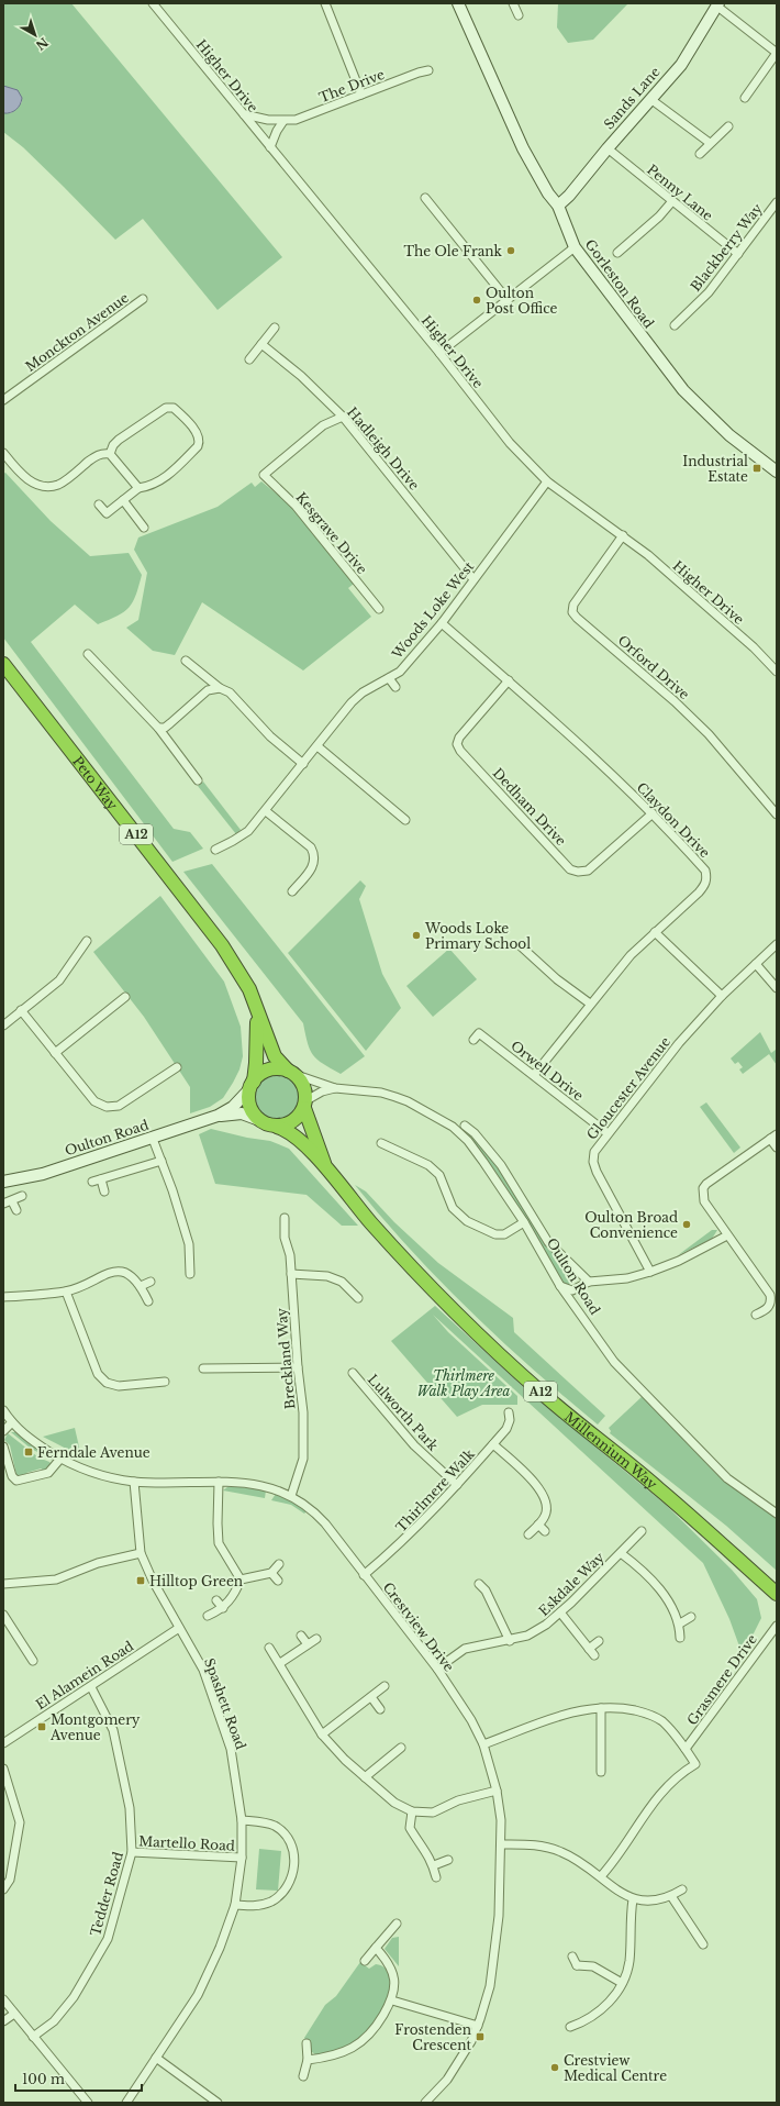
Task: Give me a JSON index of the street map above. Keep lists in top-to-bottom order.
{
  "streets": {
    "highway": ["Peto Way", "A12", "Millennium Way"],
    "main road": ["Sands Lane", "Gorleston Road", "Oulton Road"],
    "street": [
      "Higher Drive",
      "The Drive",
      "Penny Lane",
      "Blackberry Way",
      "Monckton Avenue",
      "Hadleigh Drive",
      "Kesgrave Drive",
      "Woods Loke West",
      "Orford Drive",
      "Dedham Drive",
      "Claydon Drive",
      "Orwell Drive",
      "Gloucester Avenue",
      "Breckland Way",
      "Lulworth Park",
      "Thirlmere Walk",
      "Eskdale Way",
      "Crestview Drive",
      "El Alamein Road",
      "Grasmere Drive",
      "Spashett Road",
      "Martello Road",
      "Tedder Road"
    ]
  },
  "crossings": [
    ["Higher Drive", "The Drive"],
    ["Higher Drive", "Woods Loke West"],
    ["Higher Drive", "Orford Drive"],
    ["Sands Lane", "Penny Lane"],
    ["Sands Lane", "Gorleston Road"],
    ["Penny Lane", "Blackberry Way"],
    ["Hadleigh Drive", "Kesgrave Drive"],
    ["Hadleigh Drive", "Woods Loke West"],
    ["Woods Loke West", "Claydon Drive"],
    ["Peto Way", "Oulton Road"],
    ["Peto Way", "Millennium Way"],
    ["Dedham Drive", "Claydon Drive"],
    ["Claydon Drive", "Orwell Drive"],
    ["Orwell Drive", "Gloucester Avenue"],
    ["Oulton Road", "Millennium Way"],
    ["Breckland Way", "Crestview Drive"],
    ["Lulworth Park", "Thirlmere Walk"],
    ["Thirlmere Walk", "Crestview Drive"],
    ["Eskdale Way", "Crestview Drive"],
    ["Crestview Drive", "Spashett Road"],
    ["El Alamein Road", "Spashett Road"],
    ["El Alamein Road", "Tedder Road"],
    ["Spashett Road", "Martello Road"],
    ["Martello Road", "Tedder Road"]
  ],
  "parks": ["Thirlmere Walk Play Area"],
  "places": {
    "other": [
      "The Ole Frank",
      "Oulton Post Office",
      "Woods Loke Primary School",
      "Oulton Broad Convenience",
      "Crestview Medical Centre"
    ],
    "transit": [
      "Industrial Estate",
      "Ferndale Avenue",
      "Hilltop Green",
      "Montgomery Avenue",
      "Frostenden Crescent"
    ]
  },
  "scale_bar": "100 m",
  "north": "bottom right"
}
